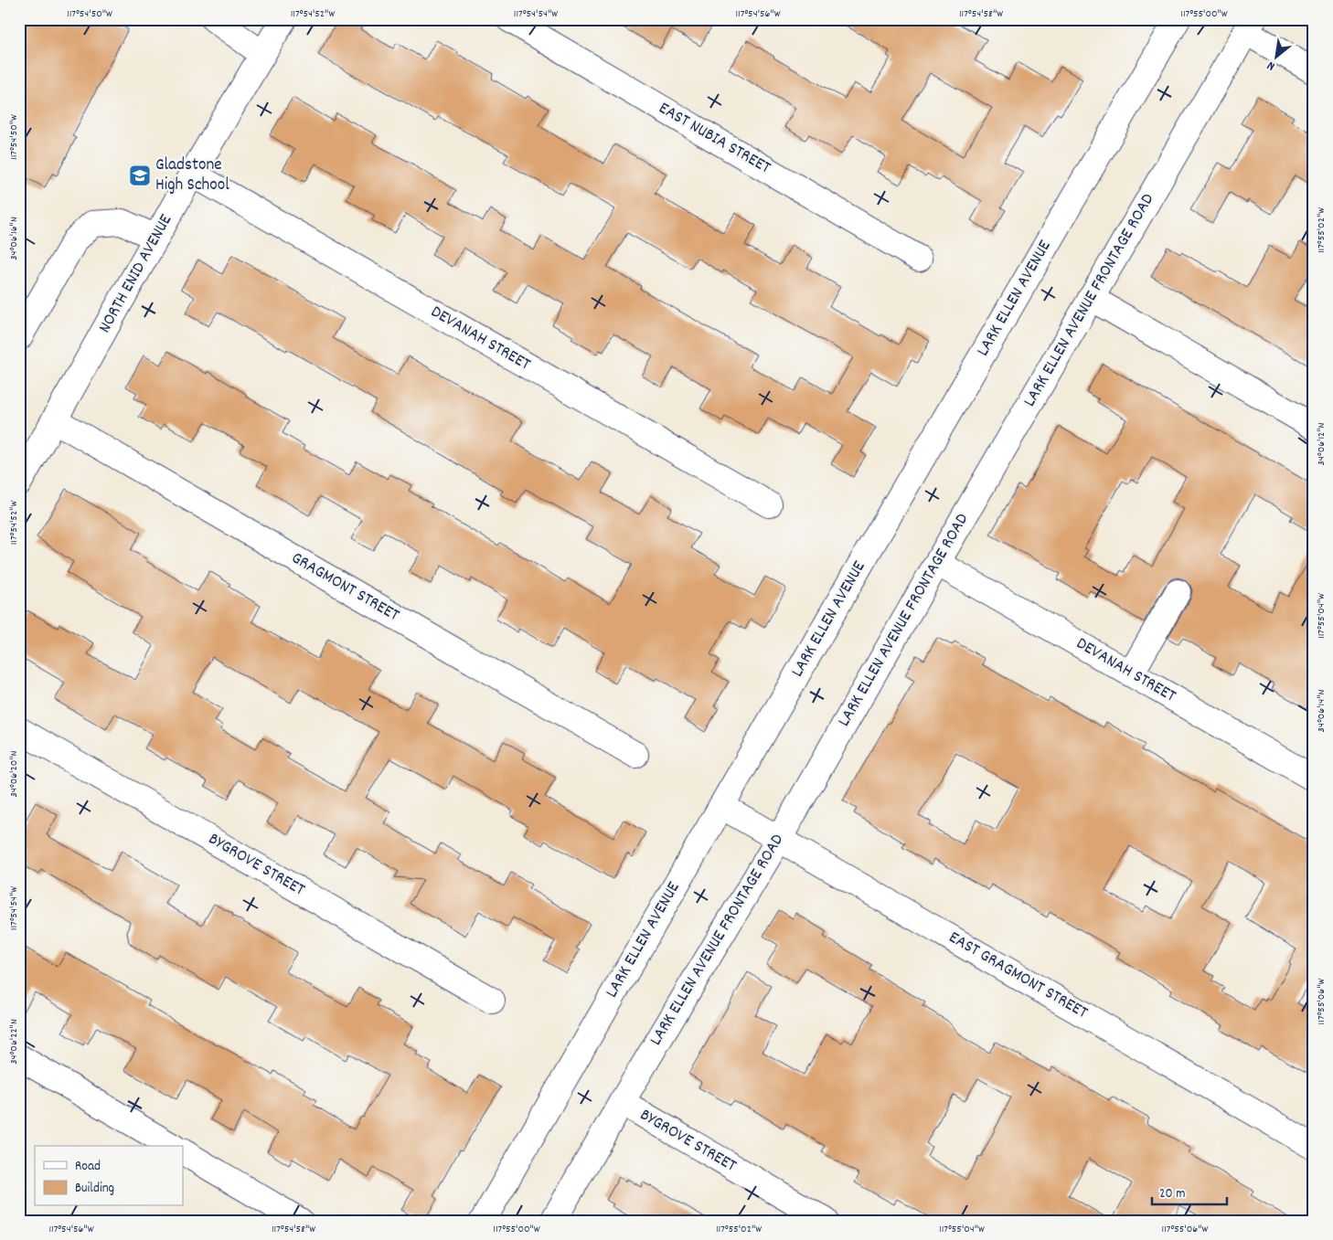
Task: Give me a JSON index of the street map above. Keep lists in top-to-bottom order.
{
  "streets": {
    "street": [
      "EAST NUBIA STREET",
      "NORTH ENID AVENUE",
      "LARK ELLEN AVENUE",
      "LARK ELLEN AVENUE FRONTAGE ROAD",
      "DEVANAH STREET",
      "GRAGMONT STREET",
      "BYGROVE STREET",
      "EAST GRAGMONT STREET"
    ]
  },
  "crossings": [
    ["NORTH ENID AVENUE", "DEVANAH STREET"],
    ["NORTH ENID AVENUE", "GRAGMONT STREET"],
    ["LARK ELLEN AVENUE", "EAST GRAGMONT STREET"],
    ["LARK ELLEN AVENUE FRONTAGE ROAD", "DEVANAH STREET"],
    ["LARK ELLEN AVENUE FRONTAGE ROAD", "BYGROVE STREET"],
    ["LARK ELLEN AVENUE FRONTAGE ROAD", "EAST GRAGMONT STREET"]
  ],
  "places": {
    "school or university": ["Gladstone High School"]
  },
  "legend": ["Road", "Building"],
  "scale_bar": "20 m",
  "north": "bottom left",
  "coordinates": [
    "117°54'50\"W",
    "117°54'52\"W",
    "117°54'54\"W",
    "117°54'56\"W",
    "117°54'58\"W",
    "117°55'00\"W",
    "117°55'02\"W",
    "34°06'16\"N",
    "34°06'12\"N",
    "117°55'04\"W",
    "34°06'14\"N",
    "34°06'20\"N",
    "117°55'06\"W",
    "34°06'22\"N"
  ]
}
